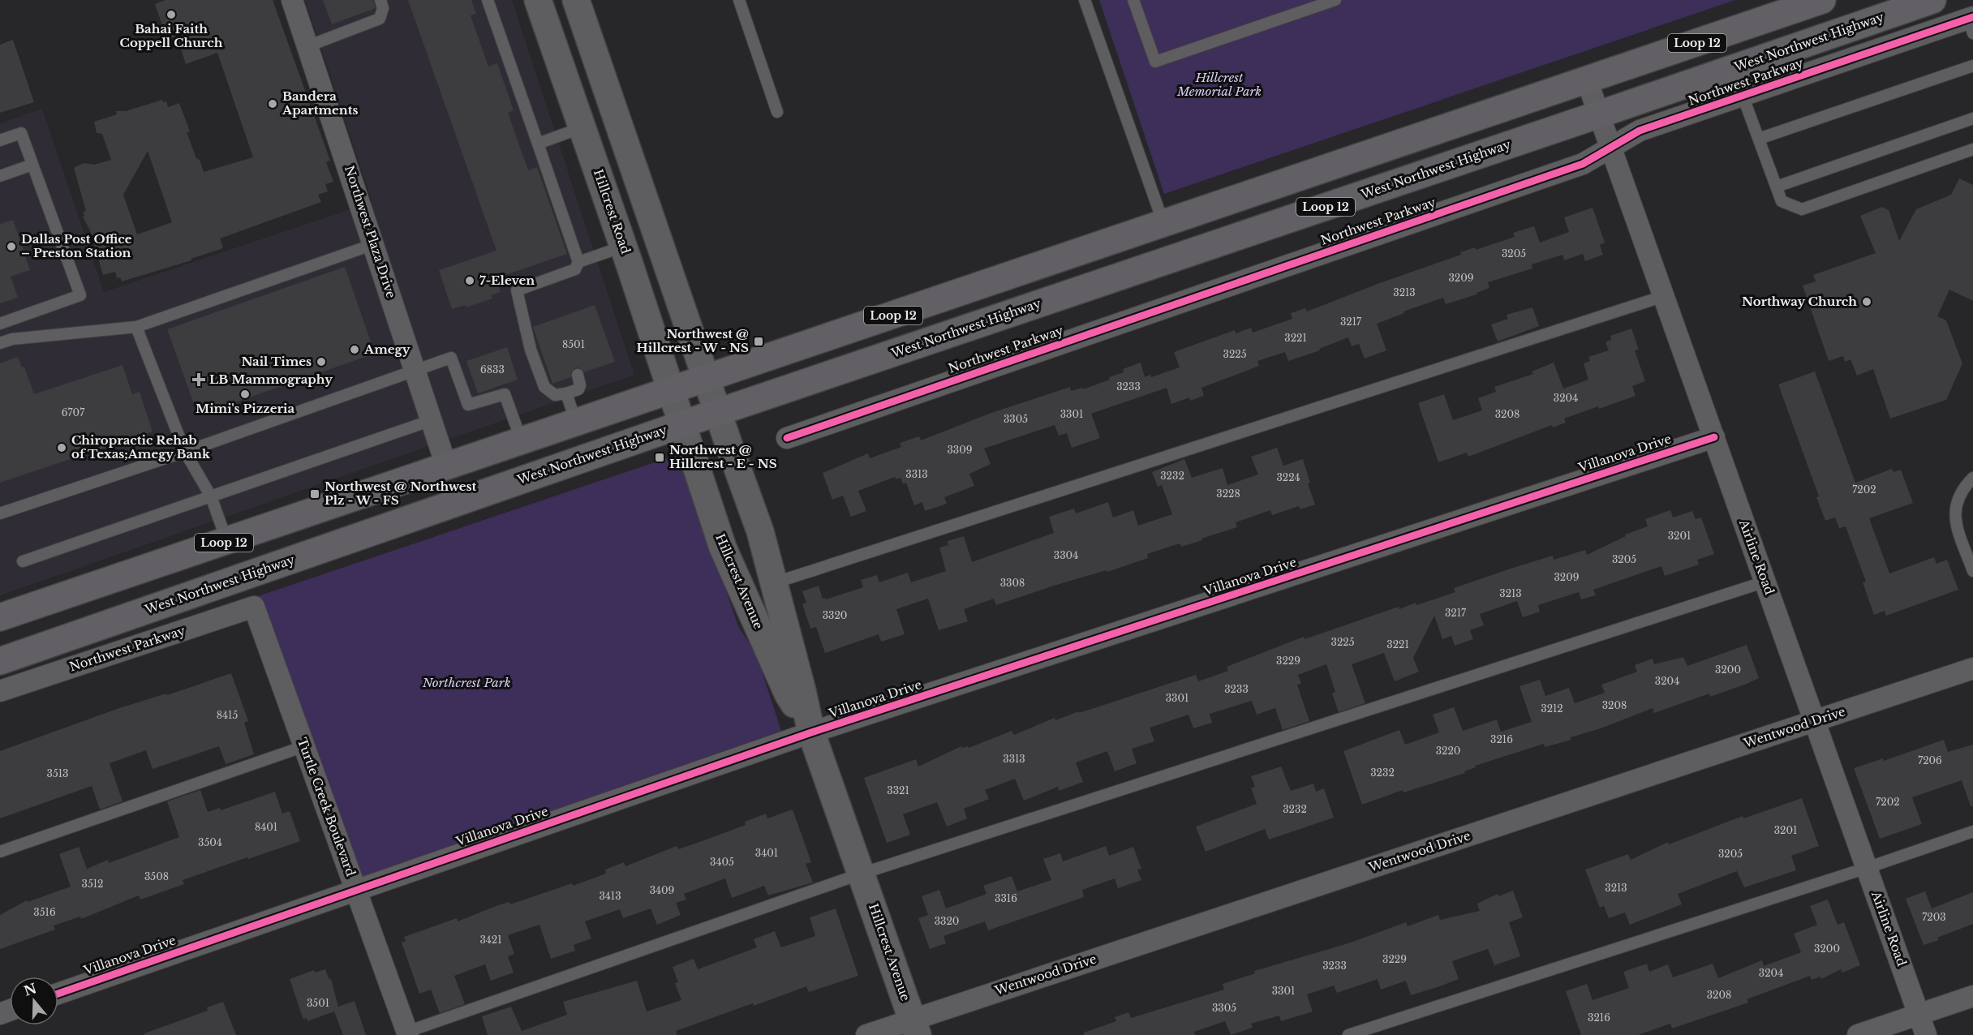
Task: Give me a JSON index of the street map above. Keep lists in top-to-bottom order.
{
  "streets": {
    "main road": ["West Northwest Highway", "Loop 12"],
    "street": [
      "Northwest Parkway",
      "Hillcrest Road",
      "Northwest Plaza Drive",
      "Villanova Drive",
      "Airline Road",
      "Hillcrest Avenue",
      "Wentwood Drive",
      "Turtle Creek Boulevard"
    ]
  },
  "crossings": [
    ["West Northwest Highway", "Hillcrest Road"],
    ["West Northwest Highway", "Airline Road"],
    ["West Northwest Highway", "Hillcrest Avenue"],
    ["Loop 12", "Hillcrest Road"],
    ["Loop 12", "Northwest Plaza Drive"],
    ["Loop 12", "Airline Road"],
    ["Northwest Parkway", "Airline Road"],
    ["Northwest Parkway", "Turtle Creek Boulevard"],
    ["Hillcrest Road", "Hillcrest Avenue"],
    ["Villanova Drive", "Airline Road"],
    ["Villanova Drive", "Hillcrest Avenue"],
    ["Villanova Drive", "Turtle Creek Boulevard"],
    ["Airline Road", "Wentwood Drive"],
    ["Hillcrest Avenue", "Wentwood Drive"]
  ],
  "parks": ["Hillcrest Memorial Park", "Northcrest Park"],
  "places": {
    "other": [
      "Bahai Faith Coppell Church",
      "Bandera Apartments",
      "Dallas Post Office – Preston Station",
      "7-Eleven",
      "Northway Church",
      "Amegy",
      "Nail Times",
      "Mimi's Pizzeria",
      "Chiropractic Rehab of Texas;Amegy Bank"
    ],
    "transit": ["Northwest @ Hillcrest - W - NS", "Northwest @ Hillcrest - E - NS", "Northwest @ Northwest Plz - W - FS"],
    "health": ["LB Mammography"]
  },
  "house_numbers": [
    "3205",
    "3209",
    "3213",
    "3217",
    "3221",
    "8501",
    "3225",
    "6833",
    "3233",
    "3204",
    "6707",
    "3301",
    "3208",
    "3305",
    "3309",
    "3313",
    "3232",
    "3224",
    "7202",
    "3228",
    "3201",
    "3304",
    "3205",
    "3209",
    "3308",
    "3213",
    "3217",
    "3320",
    "3225",
    "3221",
    "3229",
    "3200",
    "3204",
    "3233",
    "3301",
    "3208",
    "3212",
    "8415",
    "3216",
    "3220",
    "3313",
    "7206",
    "3232",
    "3513",
    "3321",
    "7202",
    "3232",
    "8401",
    "3201",
    "3504",
    "3401",
    "3205",
    "3405",
    "3508",
    "3512",
    "3213",
    "3409",
    "3413",
    "3316",
    "3516",
    "7203",
    "3320",
    "3421",
    "3200",
    "3229",
    "3233",
    "3204",
    "3301",
    "3208",
    "3501",
    "3305",
    "3216"
  ],
  "north": "top"
}
